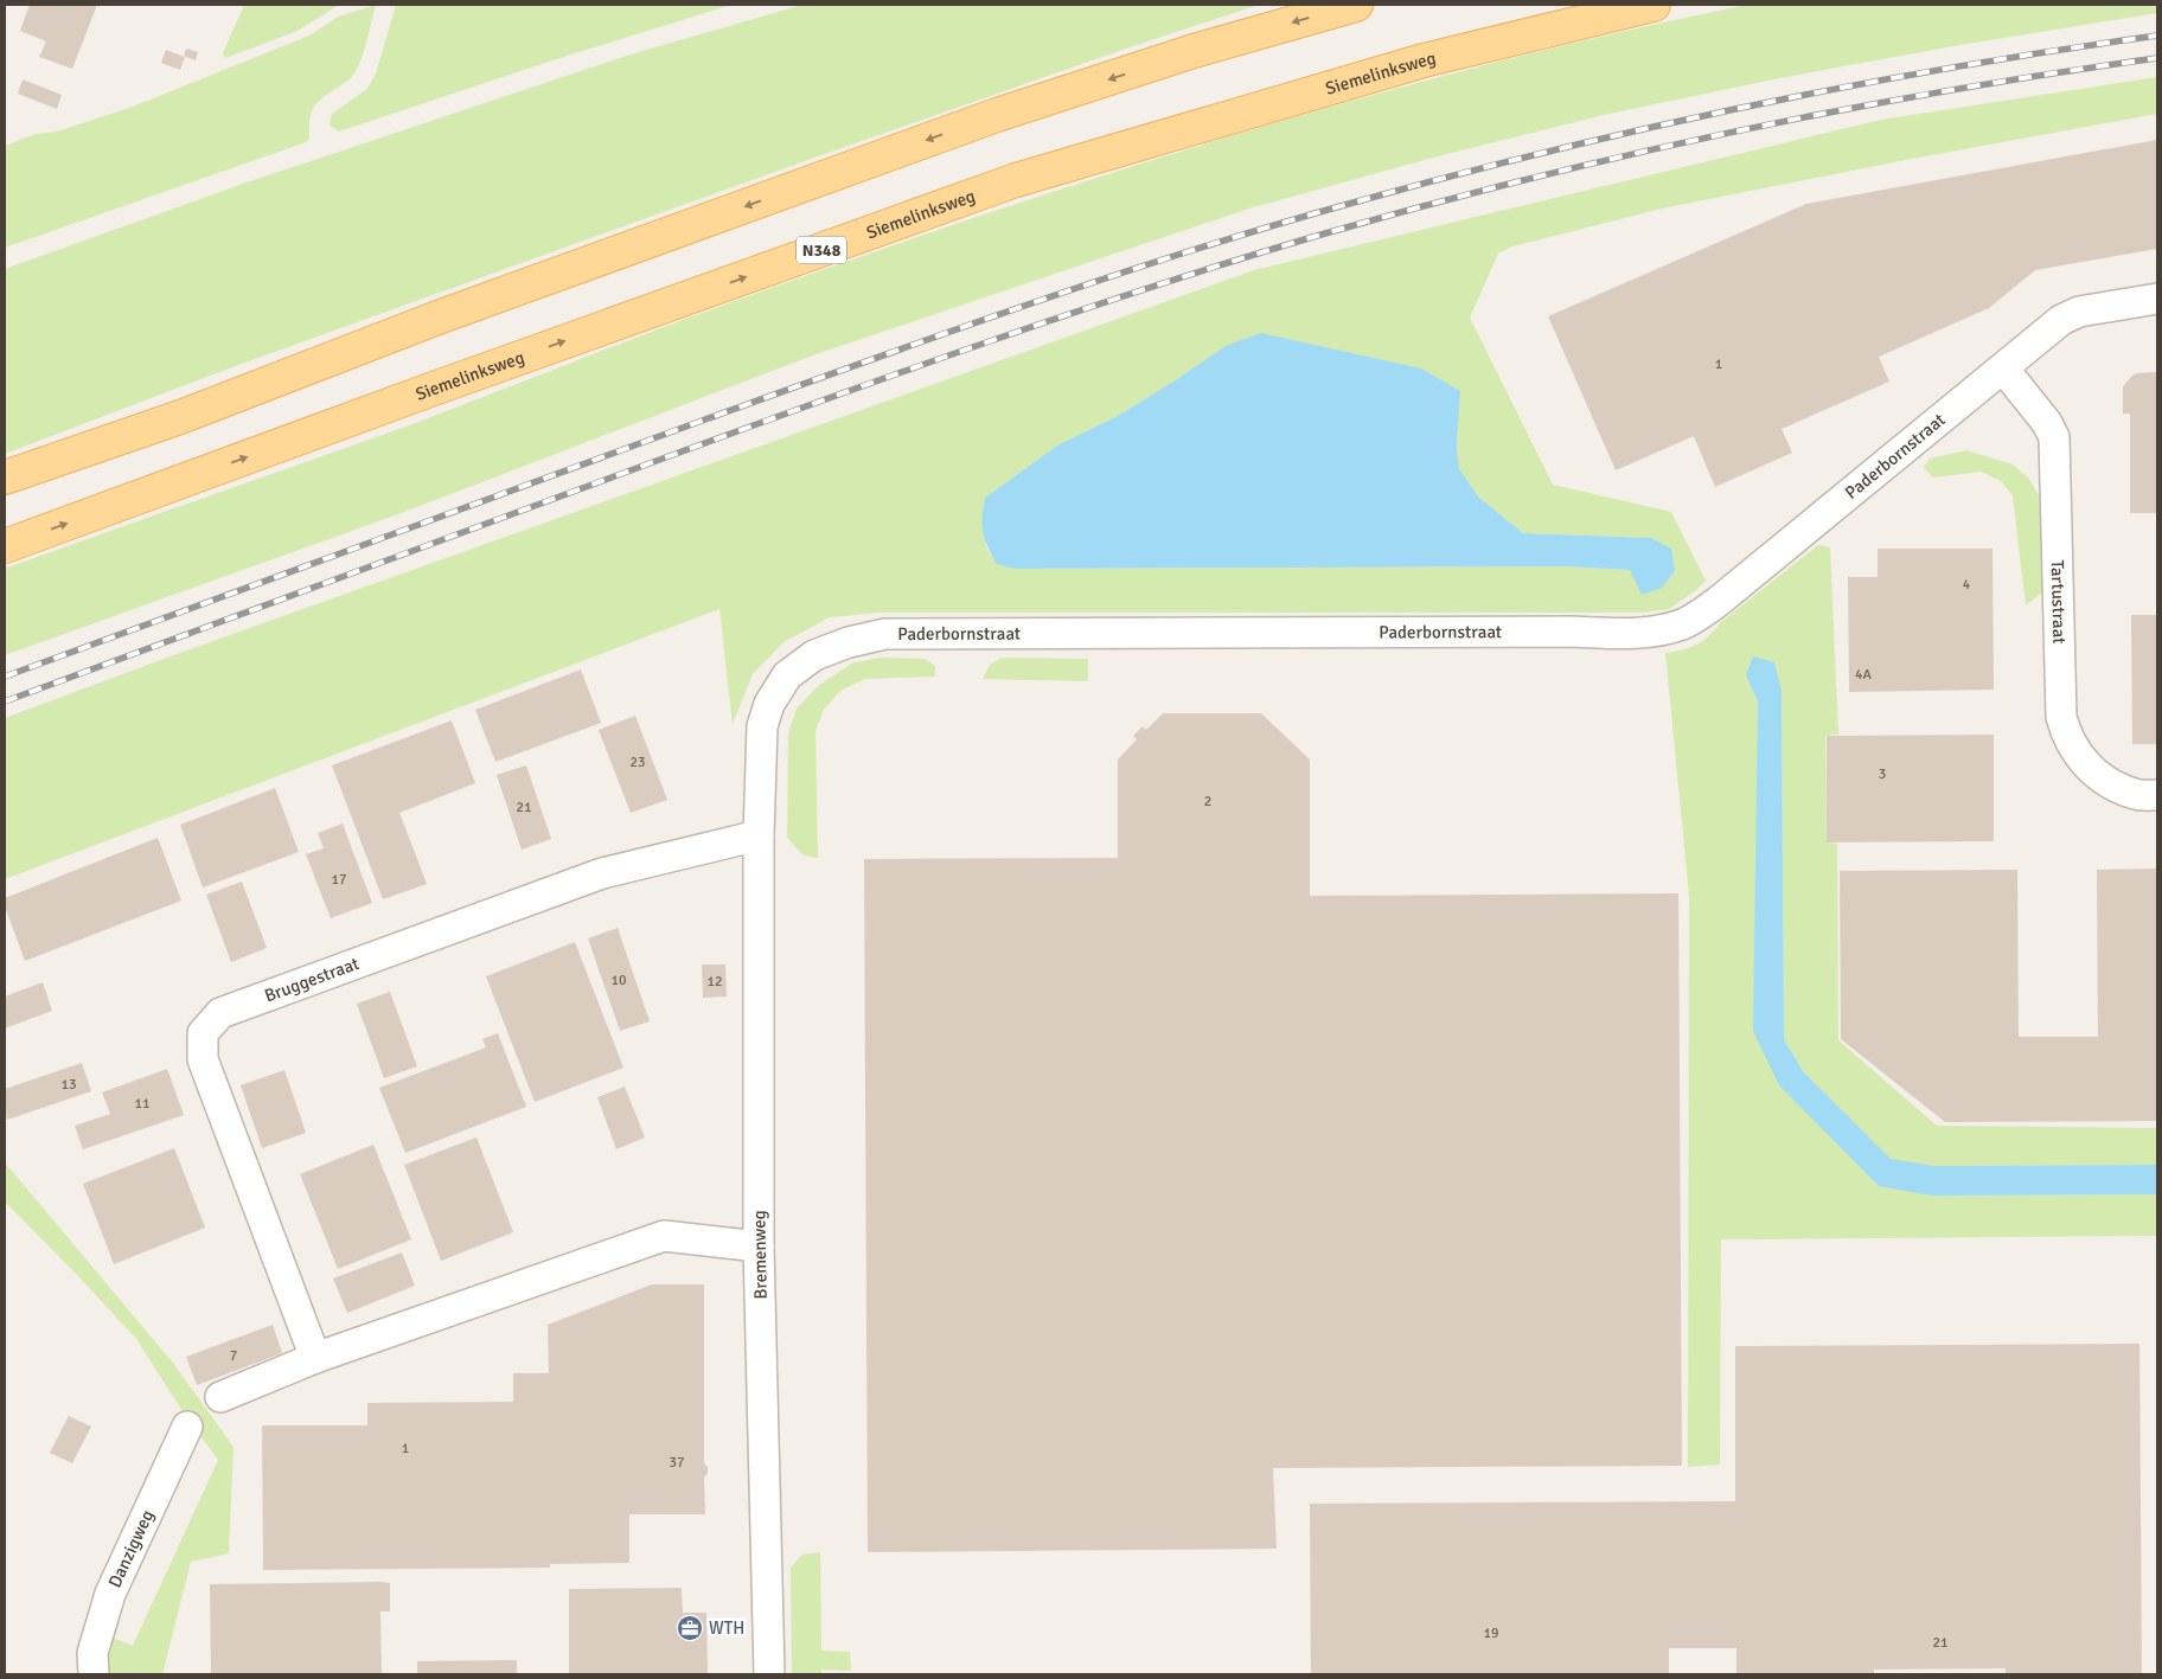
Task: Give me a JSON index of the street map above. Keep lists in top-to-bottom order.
{
  "streets": {
    "main road": ["Siemelinksweg", "N348"],
    "street": [
      "Paderbornstraat",
      "Tartustraat",
      "Bruggestraat",
      "Bremenweg",
      "Danzigweg"
    ]
  },
  "crossings": [
    ["Paderbornstraat", "Tartustraat"],
    ["Paderbornstraat", "Bruggestraat"],
    ["Paderbornstraat", "Bremenweg"],
    ["Bruggestraat", "Bremenweg"]
  ],
  "places": {
    "office": ["WTH"]
  },
  "house_numbers": [
    "1",
    "4",
    "4A",
    "23",
    "3",
    "2",
    "21",
    "17",
    "10",
    "12",
    "13",
    "11",
    "7",
    "1",
    "37",
    "19",
    "21"
  ]
}
